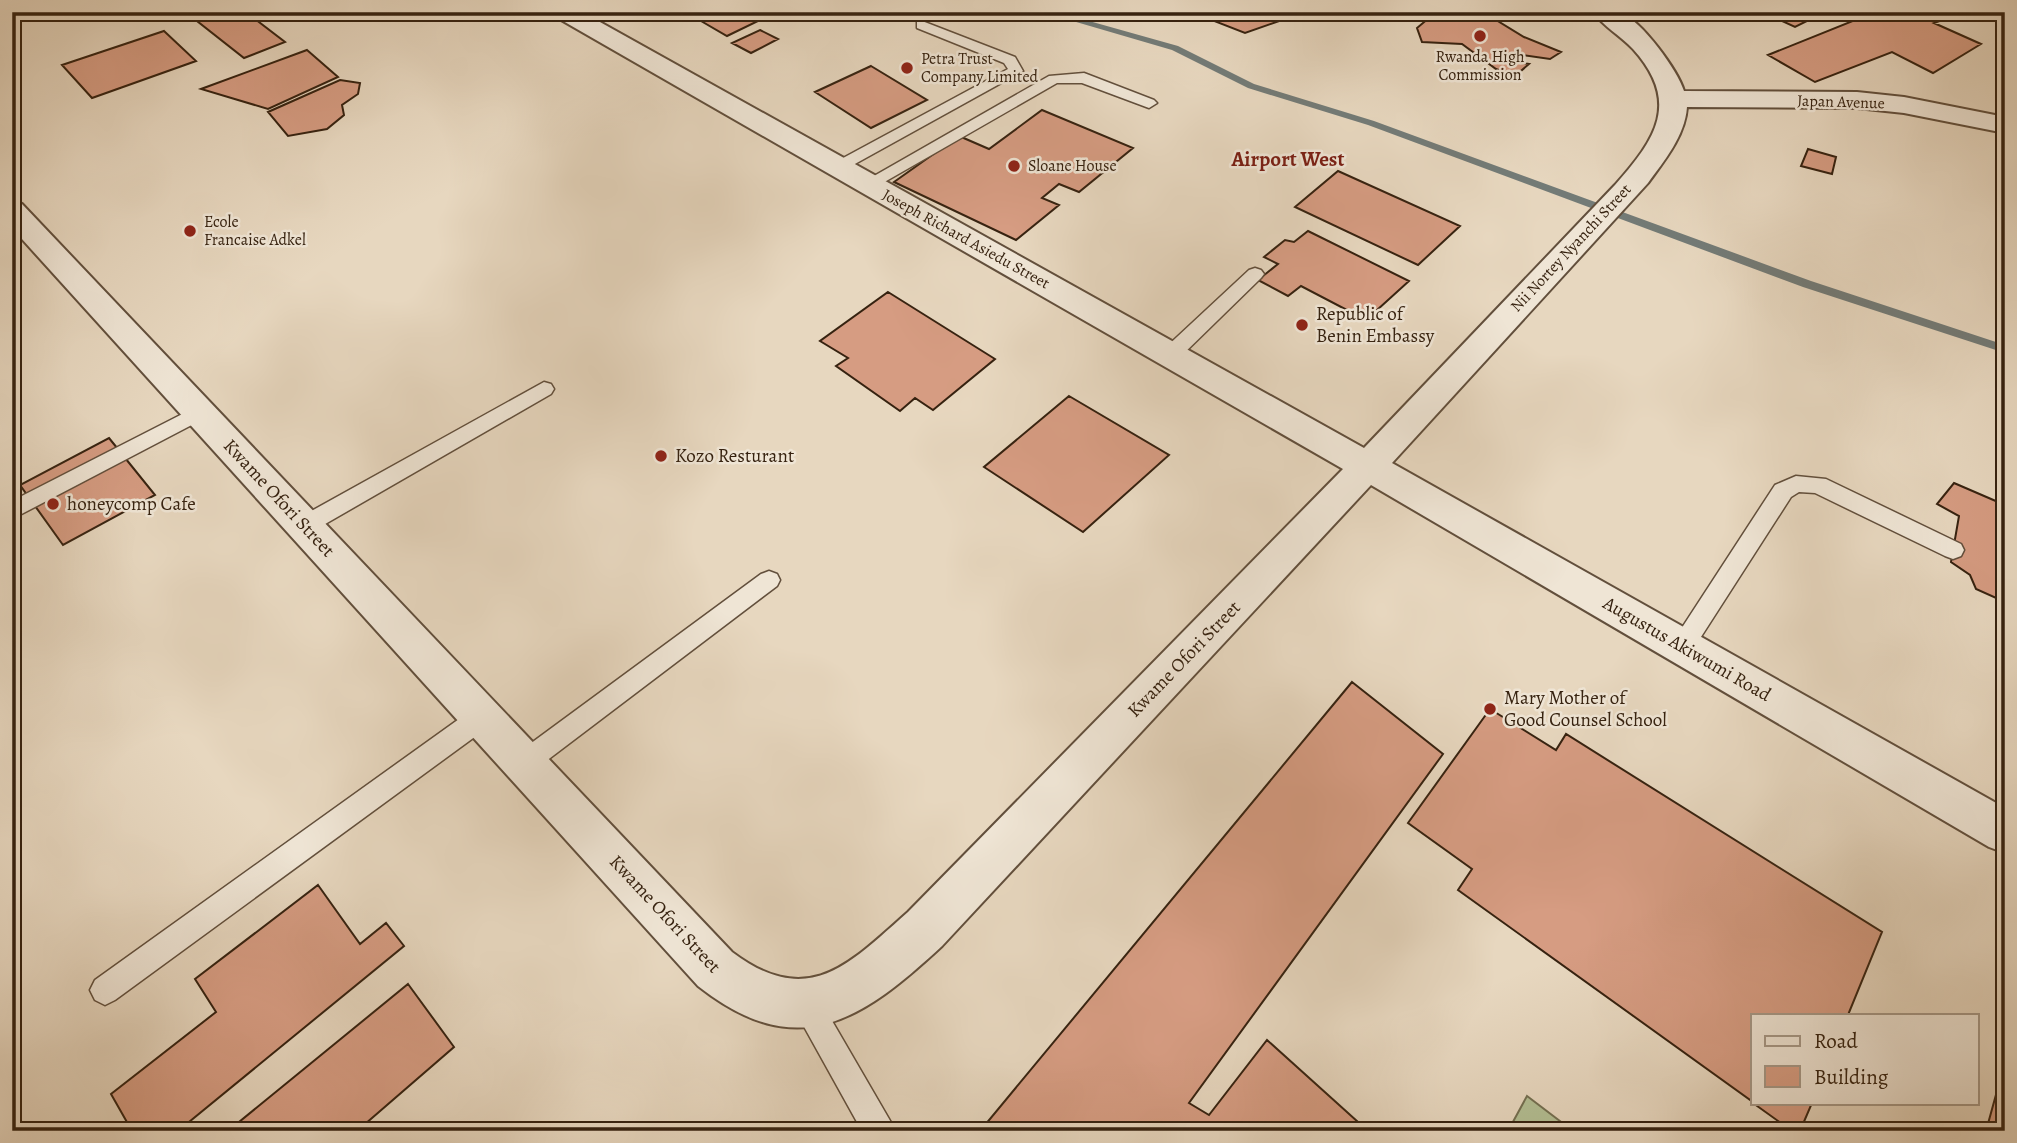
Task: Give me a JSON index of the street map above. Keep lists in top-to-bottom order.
{
  "streets": {
    "street": [
      "Japan Avenue",
      "Joseph Richard Asiedu Street",
      "Nii Nortey Nyanchi Street",
      "Kwame Ofori Street",
      "Augustus Akiwumi Road"
    ]
  },
  "crossings": [
    ["Japan Avenue", "Nii Nortey Nyanchi Street"],
    ["Joseph Richard Asiedu Street", "Nii Nortey Nyanchi Street"],
    ["Joseph Richard Asiedu Street", "Kwame Ofori Street"],
    ["Joseph Richard Asiedu Street", "Augustus Akiwumi Road"],
    ["Nii Nortey Nyanchi Street", "Kwame Ofori Street"],
    ["Nii Nortey Nyanchi Street", "Augustus Akiwumi Road"],
    ["Kwame Ofori Street", "Augustus Akiwumi Road"]
  ],
  "districts": ["Airport West"],
  "places": [
    "Rwanda High Commission",
    "Petra Trust Company Limited",
    "Sloane House",
    "Ecole Francaise Adkel",
    "Republic of Benin Embassy",
    "Kozo Resturant",
    "honeycomp Cafe",
    "Mary Mother of Good Counsel School"
  ],
  "legend": ["Road", "Building"]
}
